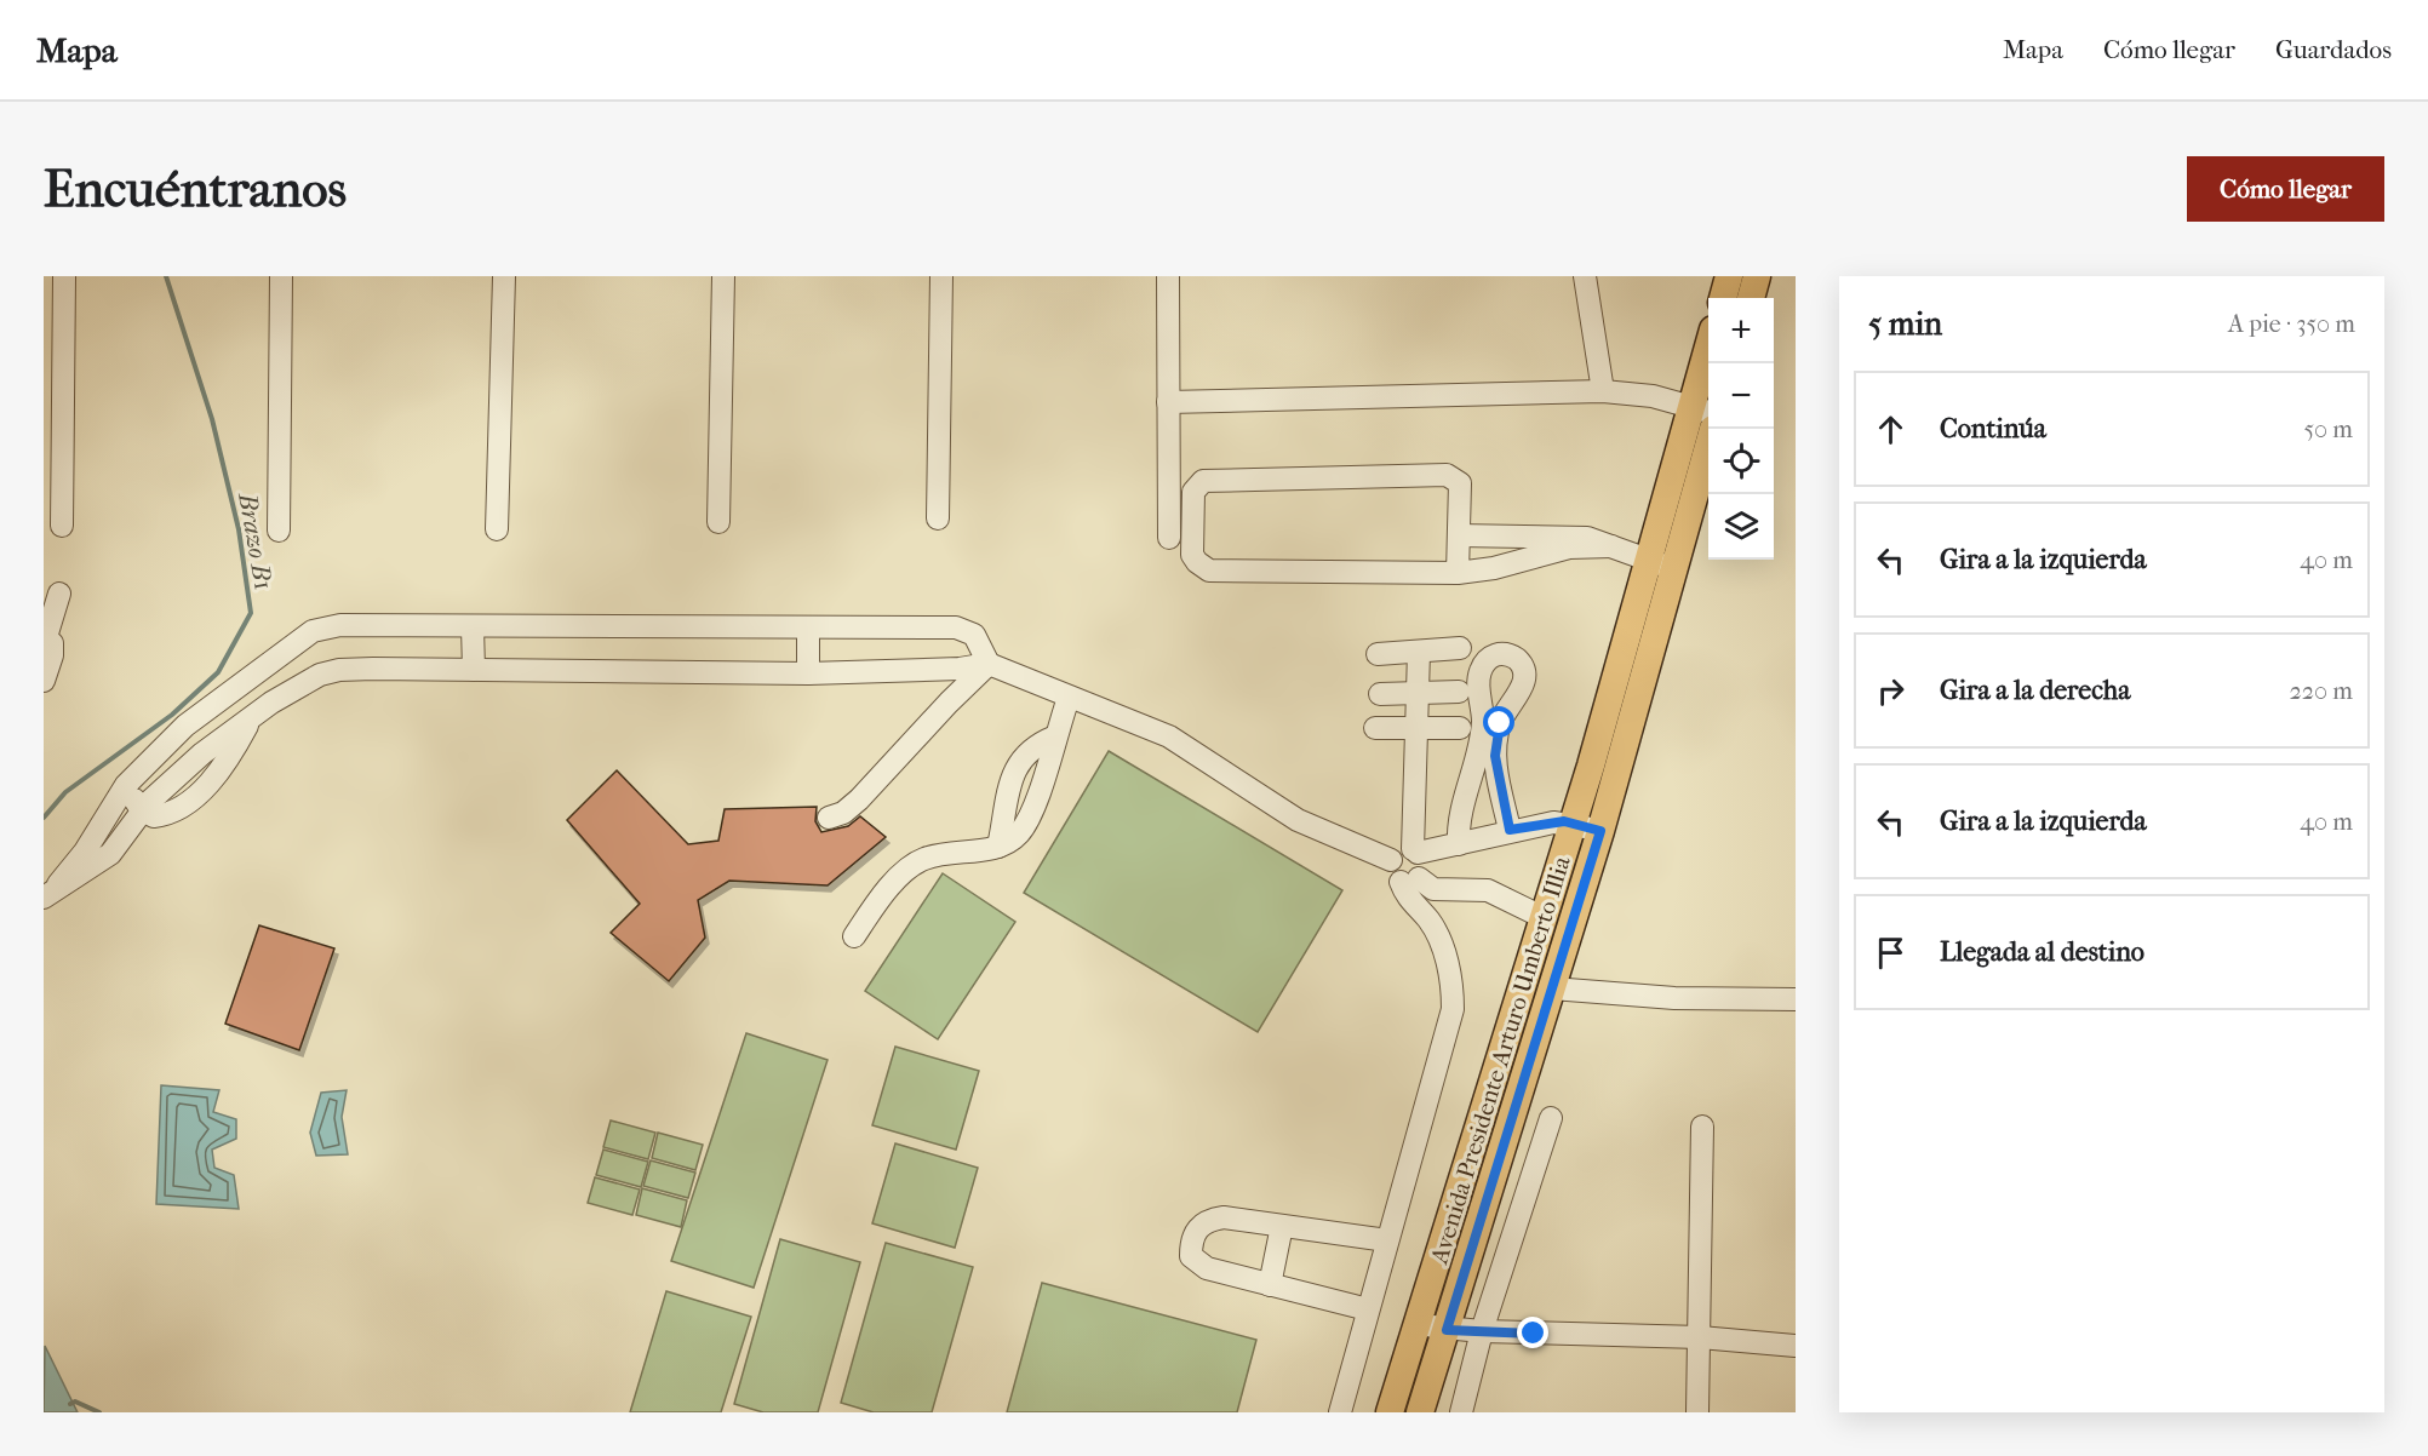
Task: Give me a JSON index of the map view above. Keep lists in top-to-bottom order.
{
  "streets": {
    "main road": ["Avenida Presidente Arturo Umberto Illia"]
  },
  "water": ["Brazo B1"],
  "page": {
    "header": "Mapa",
    "nav": ["Mapa", "Cómo llegar", "Guardados"],
    "buttons": "Cómo llegar",
    "title": "Encuéntranos",
    "heading": ["5 min", "A pie · 350 m"],
    "map_buttons": ["+", "−"],
    "list": [
      ["Continúa", "50 m"],
      ["Gira a la izquierda", "40 m"],
      ["Gira a la derecha", "220 m"],
      ["Gira a la izquierda", "40 m"],
      "Llegada al destino"
    ]
  }
}
